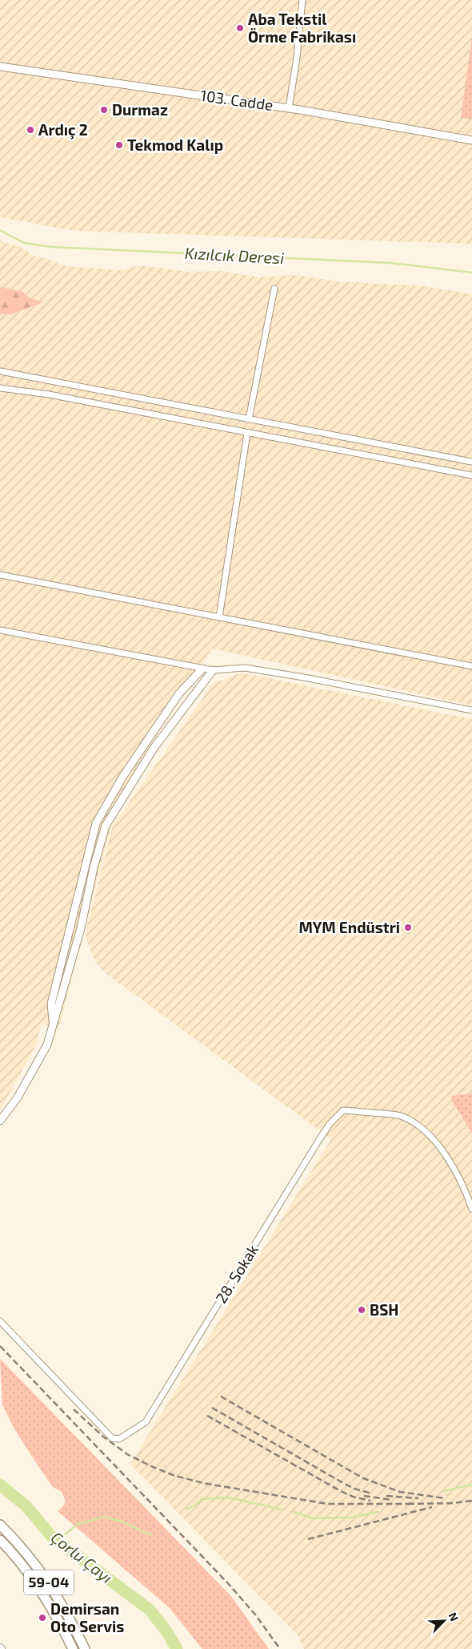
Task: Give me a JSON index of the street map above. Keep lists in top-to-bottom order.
{
  "streets": {
    "main road": ["59-04"],
    "street": ["103. Cadde", "28. Sokak"]
  },
  "water": ["Kızılcık Deresi", "Çorlu Çayı"],
  "places": [
    "Aba Tekstil Örme Fabrikası",
    "Durmaz",
    "Ardıç 2",
    "Tekmod Kalıp",
    "MYM Endüstri",
    "BSH",
    "Demirsan Oto Servis"
  ],
  "north": "top right"
}
